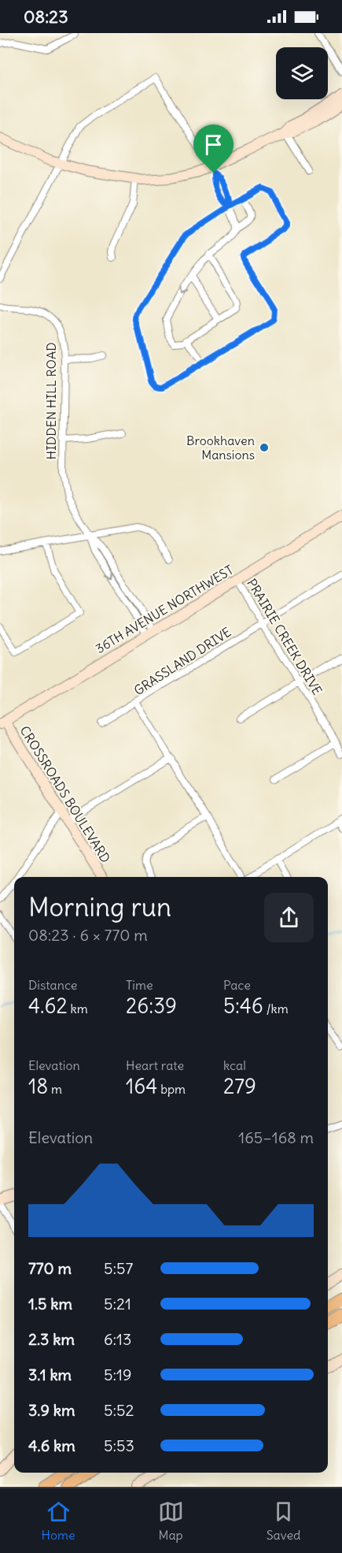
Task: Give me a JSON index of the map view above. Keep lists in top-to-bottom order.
{
  "streets": {
    "street": [
      "HIDDEN HILL ROAD",
      "36TH AVENUE NORTHWEST",
      "PRAIRIE CREEK DRIVE",
      "GRASSLAND DRIVE",
      "CROSSROADS BOULEVARD"
    ]
  },
  "crossings": [
    ["HIDDEN HILL ROAD", "36TH AVENUE NORTHWEST"],
    ["36TH AVENUE NORTHWEST", "PRAIRIE CREEK DRIVE"],
    ["36TH AVENUE NORTHWEST", "CROSSROADS BOULEVARD"],
    ["PRAIRIE CREEK DRIVE", "GRASSLAND DRIVE"]
  ],
  "places": ["Brookhaven Mansions"],
  "page": {
    "status": "08:23",
    "heading": ["Morning run", "08:23 · 6 × 770 m"],
    "stats": [
      ["Distance", "4.62 km"],
      ["Time", "26:39"],
      ["Pace", "5:46 /km"],
      ["Elevation", "18 m"],
      ["Heart rate", "164 bpm"],
      ["kcal", "279"]
    ],
    "chart": ["Elevation", "165–168 m"],
    "list": [
      {
        "name": "770 m",
        "note": "5:57"
      },
      {
        "name": "1.5 km",
        "note": "5:21"
      },
      {
        "name": "2.3 km",
        "note": "6:13"
      },
      {
        "name": "3.1 km",
        "note": "5:19"
      },
      {
        "name": "3.9 km",
        "note": "5:52"
      },
      {
        "name": "4.6 km",
        "note": "5:53"
      }
    ],
    "tabs": ["Home", "Map", "Saved"]
  }
}
